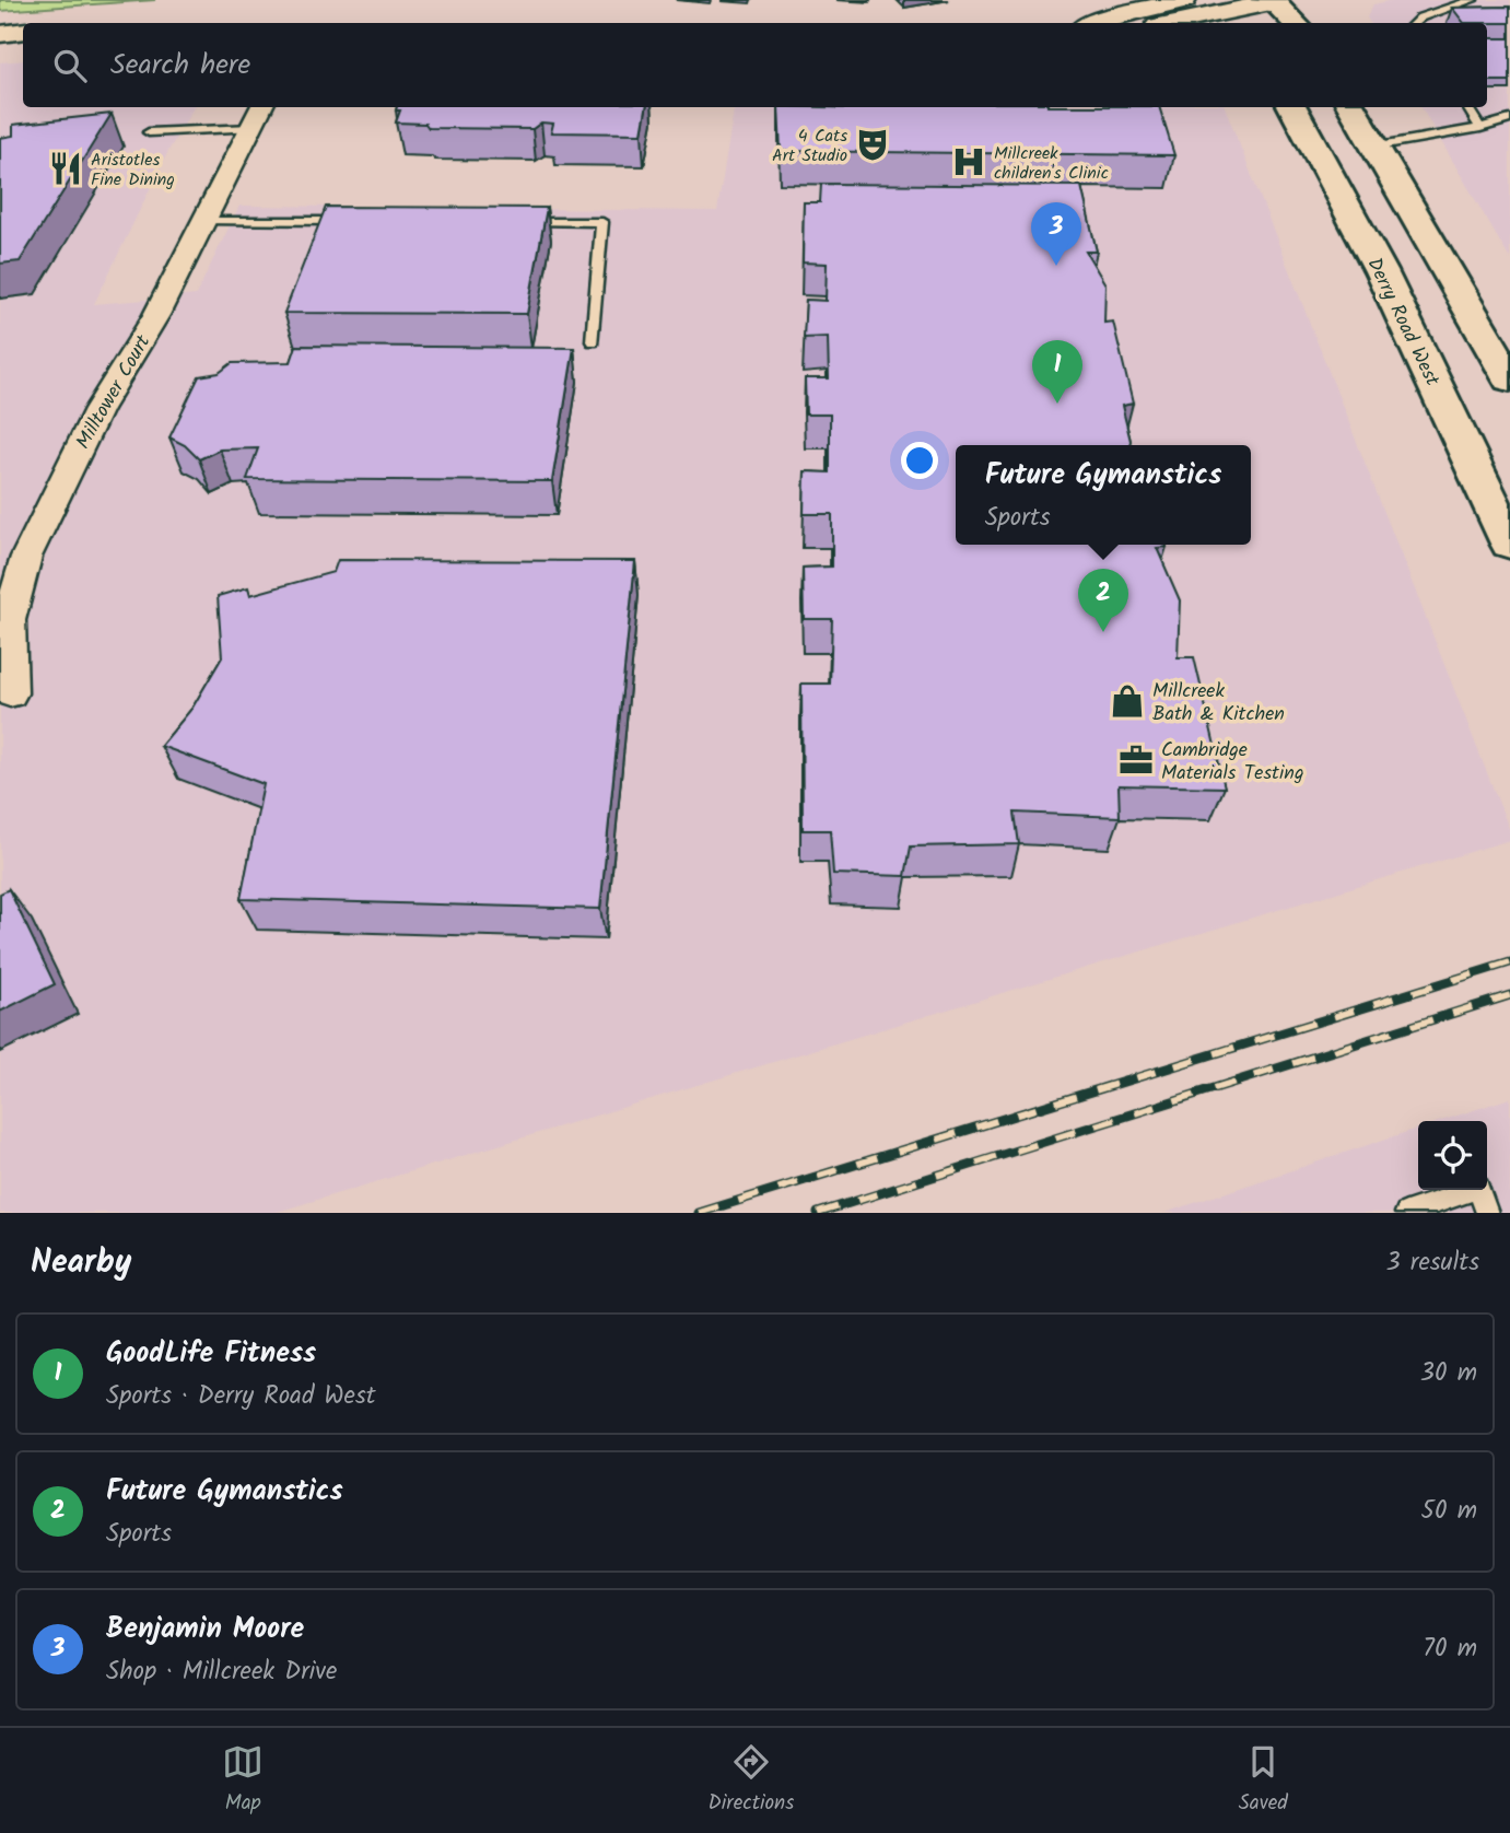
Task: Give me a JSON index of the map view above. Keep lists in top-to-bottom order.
{
  "streets": {
    "main road": ["Derry Road West"],
    "street": ["Milltower Court"]
  },
  "places": {
    "theatre": ["4 Cats Art Studio"],
    "hospital": ["Millcreek children's Clinic"],
    "restaurant": ["Aristotles Fine Dining"],
    "shop": ["Millcreek Bath & Kitchen"],
    "office": ["Cambridge Materials Testing"]
  },
  "page": {
    "search": "Search here",
    "pins": ["3", "1", "2"],
    "popup": ["Future Gymanstics", "Sports"],
    "heading": ["Nearby", "3 results"],
    "list": [
      {
        "mark": "1",
        "name": "GoodLife Fitness",
        "note": "Sports · Derry Road West",
        "value": "30 m"
      },
      {
        "mark": "2",
        "name": "Future Gymanstics",
        "note": "Sports",
        "value": "50 m"
      },
      {
        "mark": "3",
        "name": "Benjamin Moore",
        "note": "Shop · Millcreek Drive",
        "value": "70 m"
      }
    ],
    "nav": ["Map", "Directions", "Saved"]
  }
}
